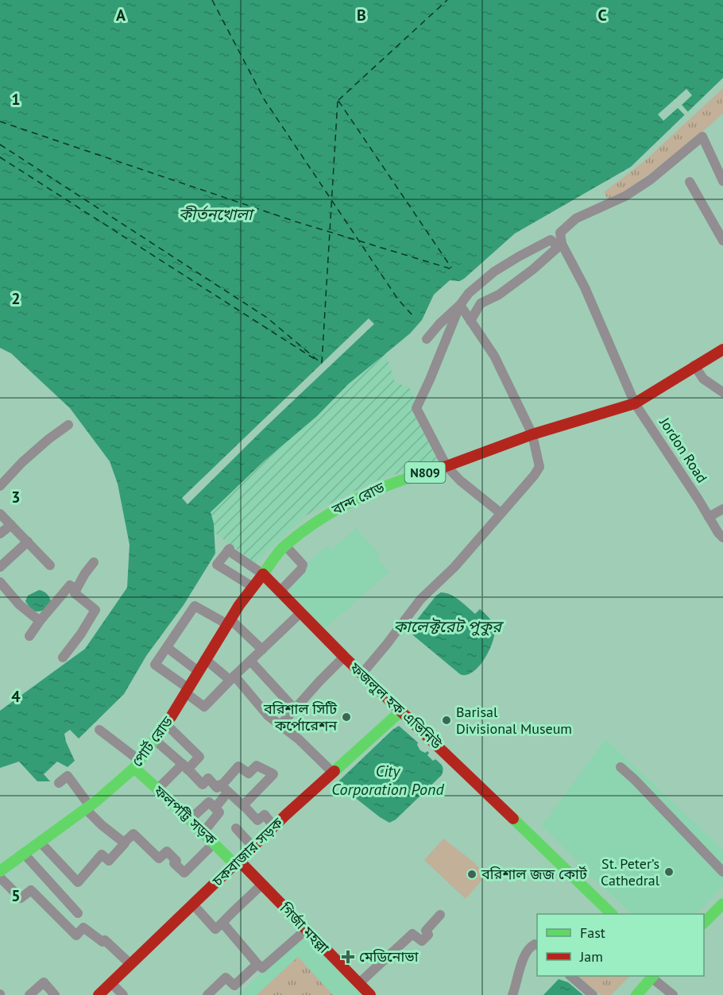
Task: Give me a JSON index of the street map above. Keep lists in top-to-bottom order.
{
  "streets": {
    "main road": [
      "N809",
      "বান্দ রোড",
      "ফজলুল হক এভিনিউ",
      "পোর্ট রোড",
      "ফলপট্টি সড়ক",
      "চকবাজার সড়ক",
      "গির্জা মহল্লা"
    ],
    "street": ["Jordon Road"]
  },
  "crossings": [
    ["Jordon Road", "বান্দ রোড"],
    ["বান্দ রোড", "ফজলুল হক এভিনিউ"],
    ["বান্দ রোড", "পোর্ট রোড"],
    ["ফজলুল হক এভিনিউ", "পোর্ট রোড"],
    ["ফজলুল হক এভিনিউ", "চকবাজার সড়ক"],
    ["পোর্ট রোড", "ফলপট্টি সড়ক"],
    ["ফলপট্টি সড়ক", "চকবাজার সড়ক"],
    ["ফলপট্টি সড়ক", "গির্জা মহল্লা"],
    ["চকবাজার সড়ক", "গির্জা মহল্লা"]
  ],
  "water": ["কীর্তনখোলা", "কালেক্টরেট পুকুর", "City Corporation Pond"],
  "places": {
    "other": [
      "বরিশাল সিটি কর্পোরেশন",
      "Barisal Divisional Museum",
      "St. Peter’s Cathedral",
      "বরিশাল জজ কোর্ট"
    ],
    "health": ["মেডিনোভা"]
  },
  "legend": ["Fast", "Jam"],
  "grid": {
    "columns": ["A", "B", "C"],
    "rows": [
      "1",
      "2",
      "3",
      "4",
      "5"
    ]
  }
}
